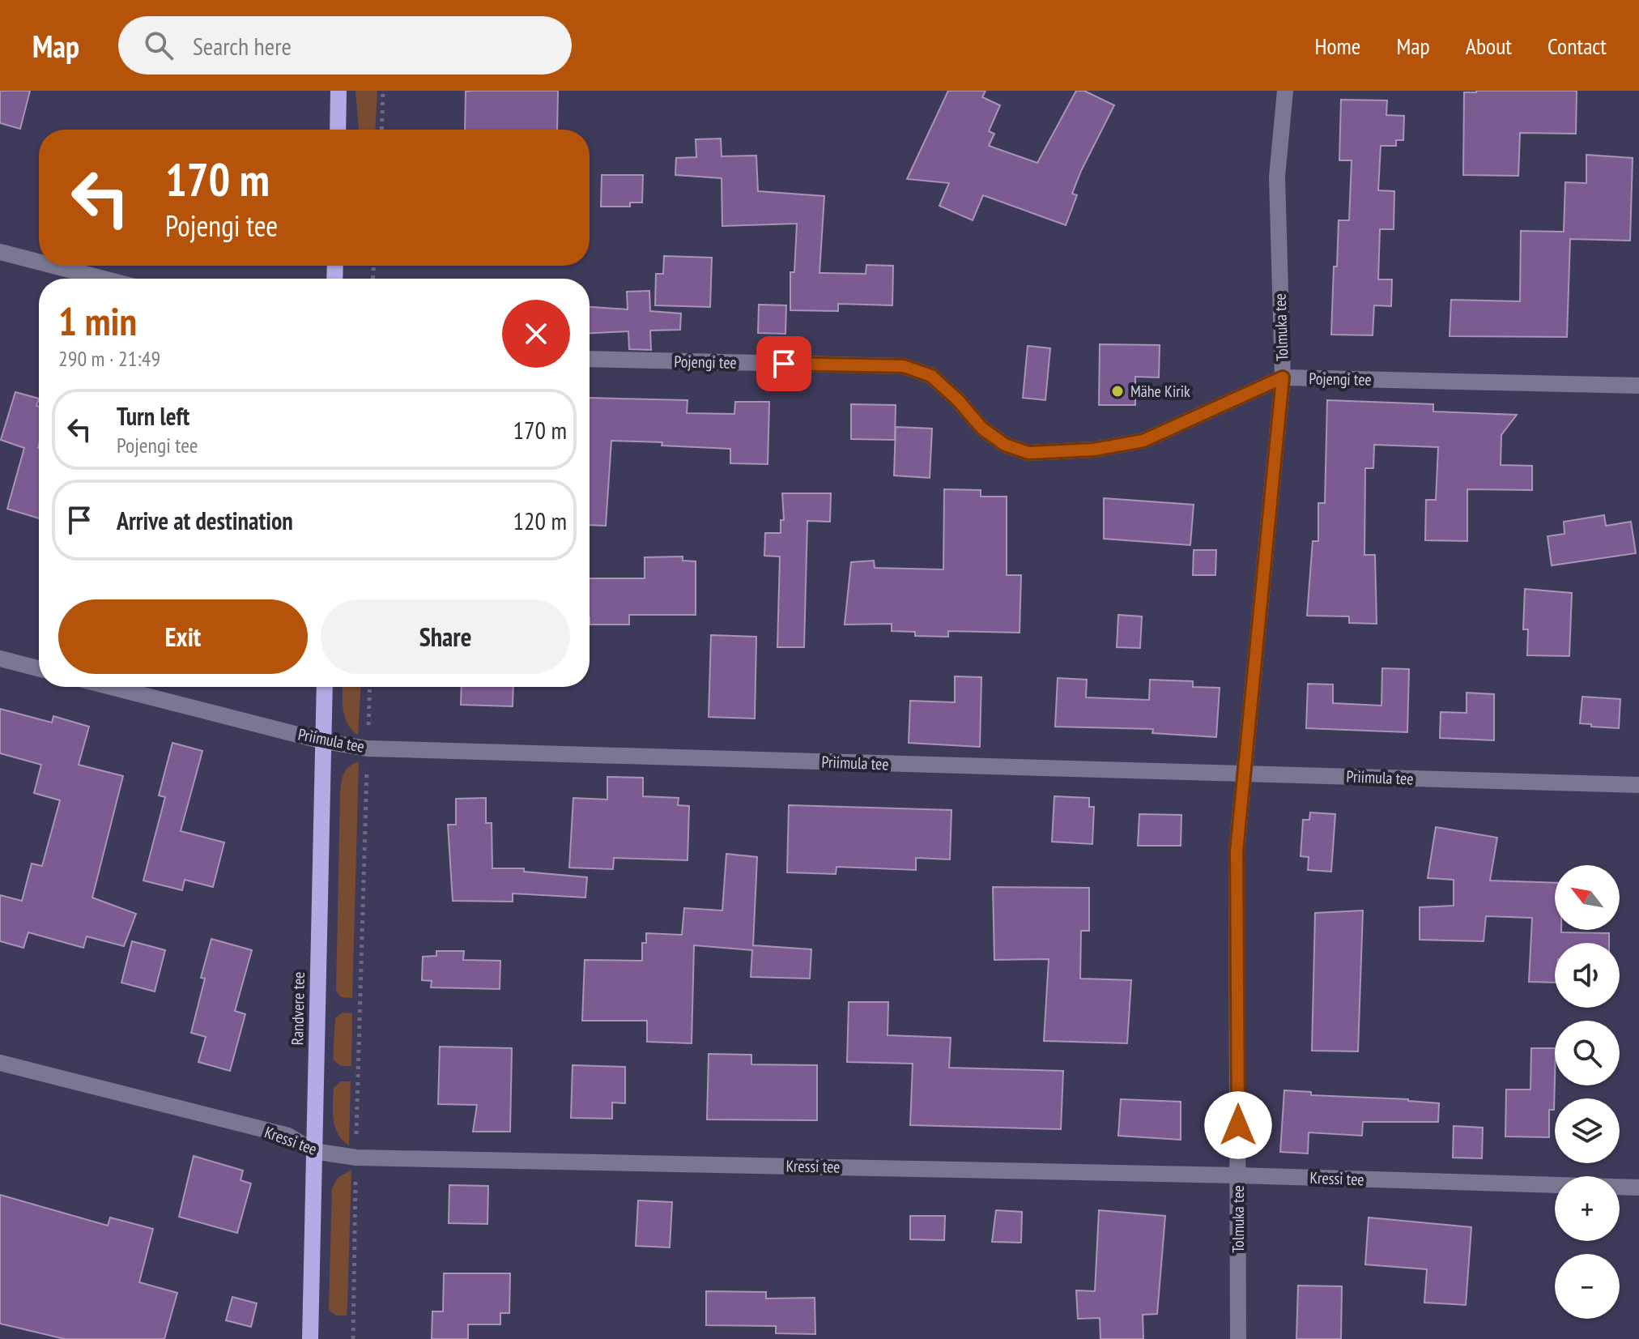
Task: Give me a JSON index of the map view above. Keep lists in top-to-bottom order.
{
  "streets": {
    "main road": ["Randvere tee"],
    "street": [
      "Tolmuka tee",
      "Pojengi tee",
      "Priimula tee",
      "Kressi tee"
    ]
  },
  "crossings": [
    ["Tolmuka tee", "Pojengi tee"],
    ["Tolmuka tee", "Priimula tee"],
    ["Tolmuka tee", "Kressi tee"],
    ["Priimula tee", "Randvere tee"],
    ["Randvere tee", "Kressi tee"]
  ],
  "places": ["Mähe Kirik"],
  "north": "top left",
  "page": {
    "header": "Map",
    "search": "Search here",
    "nav": [
      "Home",
      "Map",
      "About",
      "Contact"
    ],
    "turn": ["170 m", "Pojengi tee"],
    "heading": ["1 min", "290 m · 21:49"],
    "list": [
      {
        "name": "Turn left",
        "note": "Pojengi tee",
        "value": "170 m"
      },
      {
        "name": "Arrive at destination",
        "value": "120 m"
      }
    ],
    "buttons": ["Exit", "Share"],
    "map_buttons": ["+", "−"]
  }
}
